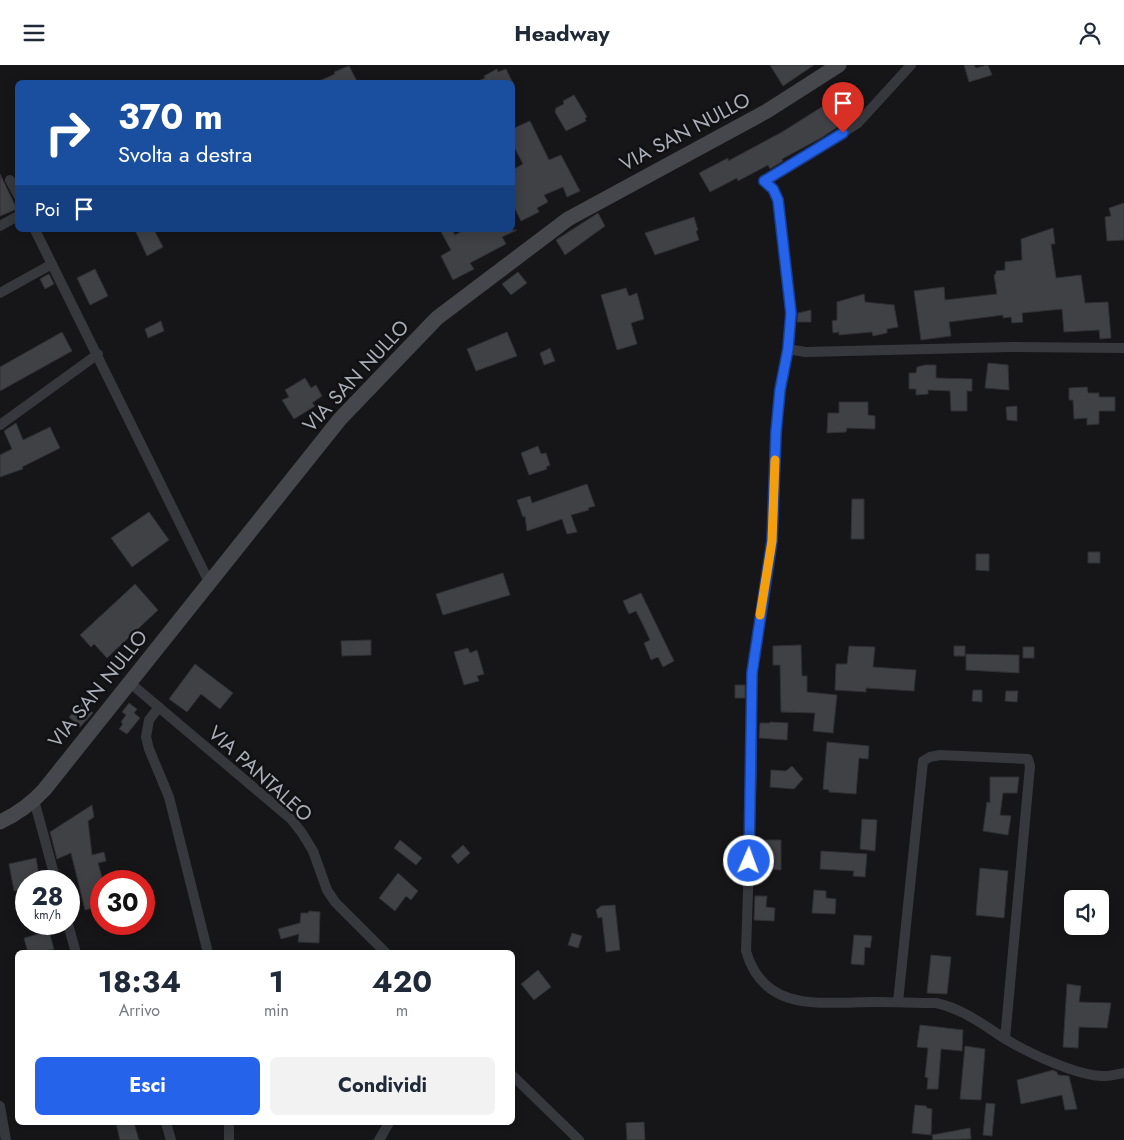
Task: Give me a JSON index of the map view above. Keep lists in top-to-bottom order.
{
  "streets": {
    "street": ["VIA SAN NULLO", "VIA PANTALEO"]
  },
  "crossings": [
    ["VIA SAN NULLO", "VIA PANTALEO"]
  ],
  "page": {
    "header": "Headway",
    "turn": ["370 m", "Svolta a destra"],
    "then": "Poi",
    "speed": "28 km/h",
    "limit": "30",
    "eta": [
      "18:34",
      "Arrivo",
      "1",
      "min",
      "420",
      "m"
    ],
    "buttons": ["Esci", "Condividi"]
  }
}
